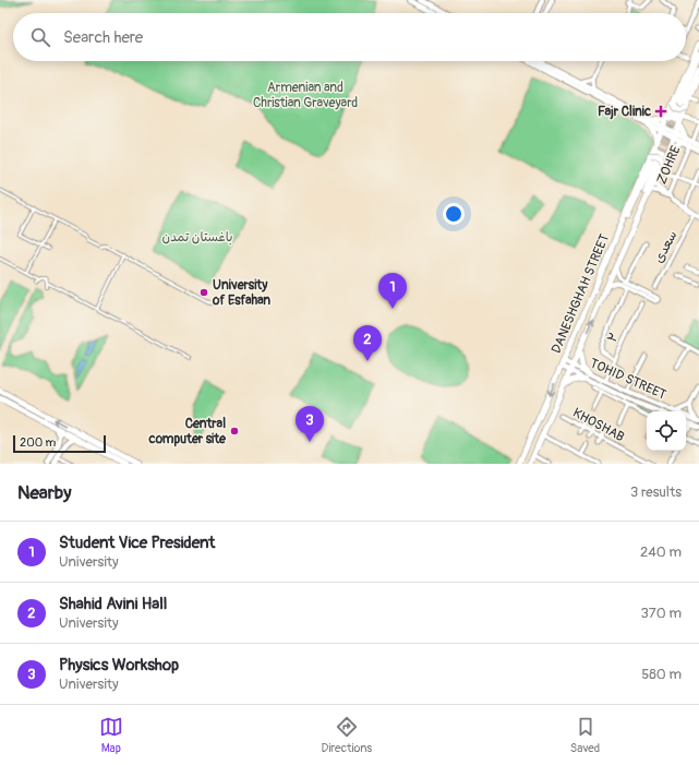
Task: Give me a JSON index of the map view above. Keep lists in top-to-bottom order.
{
  "streets": {
    "main road": ["DANESHGHAH STREET", "TOHID STREET"],
    "street": [
      "ZOHRE",
      "سعدی",
      "۲",
      "KHOSHAB"
    ]
  },
  "crossings": [
    ["DANESHGHAH STREET", "TOHID STREET"],
    ["۲", "TOHID STREET"]
  ],
  "parks": ["Armenian and Christian Graveyard", "باغستان تمدن"],
  "places": {
    "health": ["Fajr Clinic"],
    "other": ["University of Esfahan", "Central computer site"]
  },
  "scale_bar": "200 m",
  "page": {
    "search": "Search here",
    "pins": ["1", "2", "3"],
    "scale": "200 m",
    "heading": ["Nearby", "3 results"],
    "list": [
      {
        "mark": "1",
        "name": "Student Vice President",
        "note": "University",
        "value": "240 m"
      },
      {
        "mark": "2",
        "name": "Shahid Avini Hall",
        "note": "University",
        "value": "370 m"
      },
      {
        "mark": "3",
        "name": "Physics Workshop",
        "note": "University",
        "value": "580 m"
      }
    ],
    "nav": ["Map", "Directions", "Saved"]
  }
}
